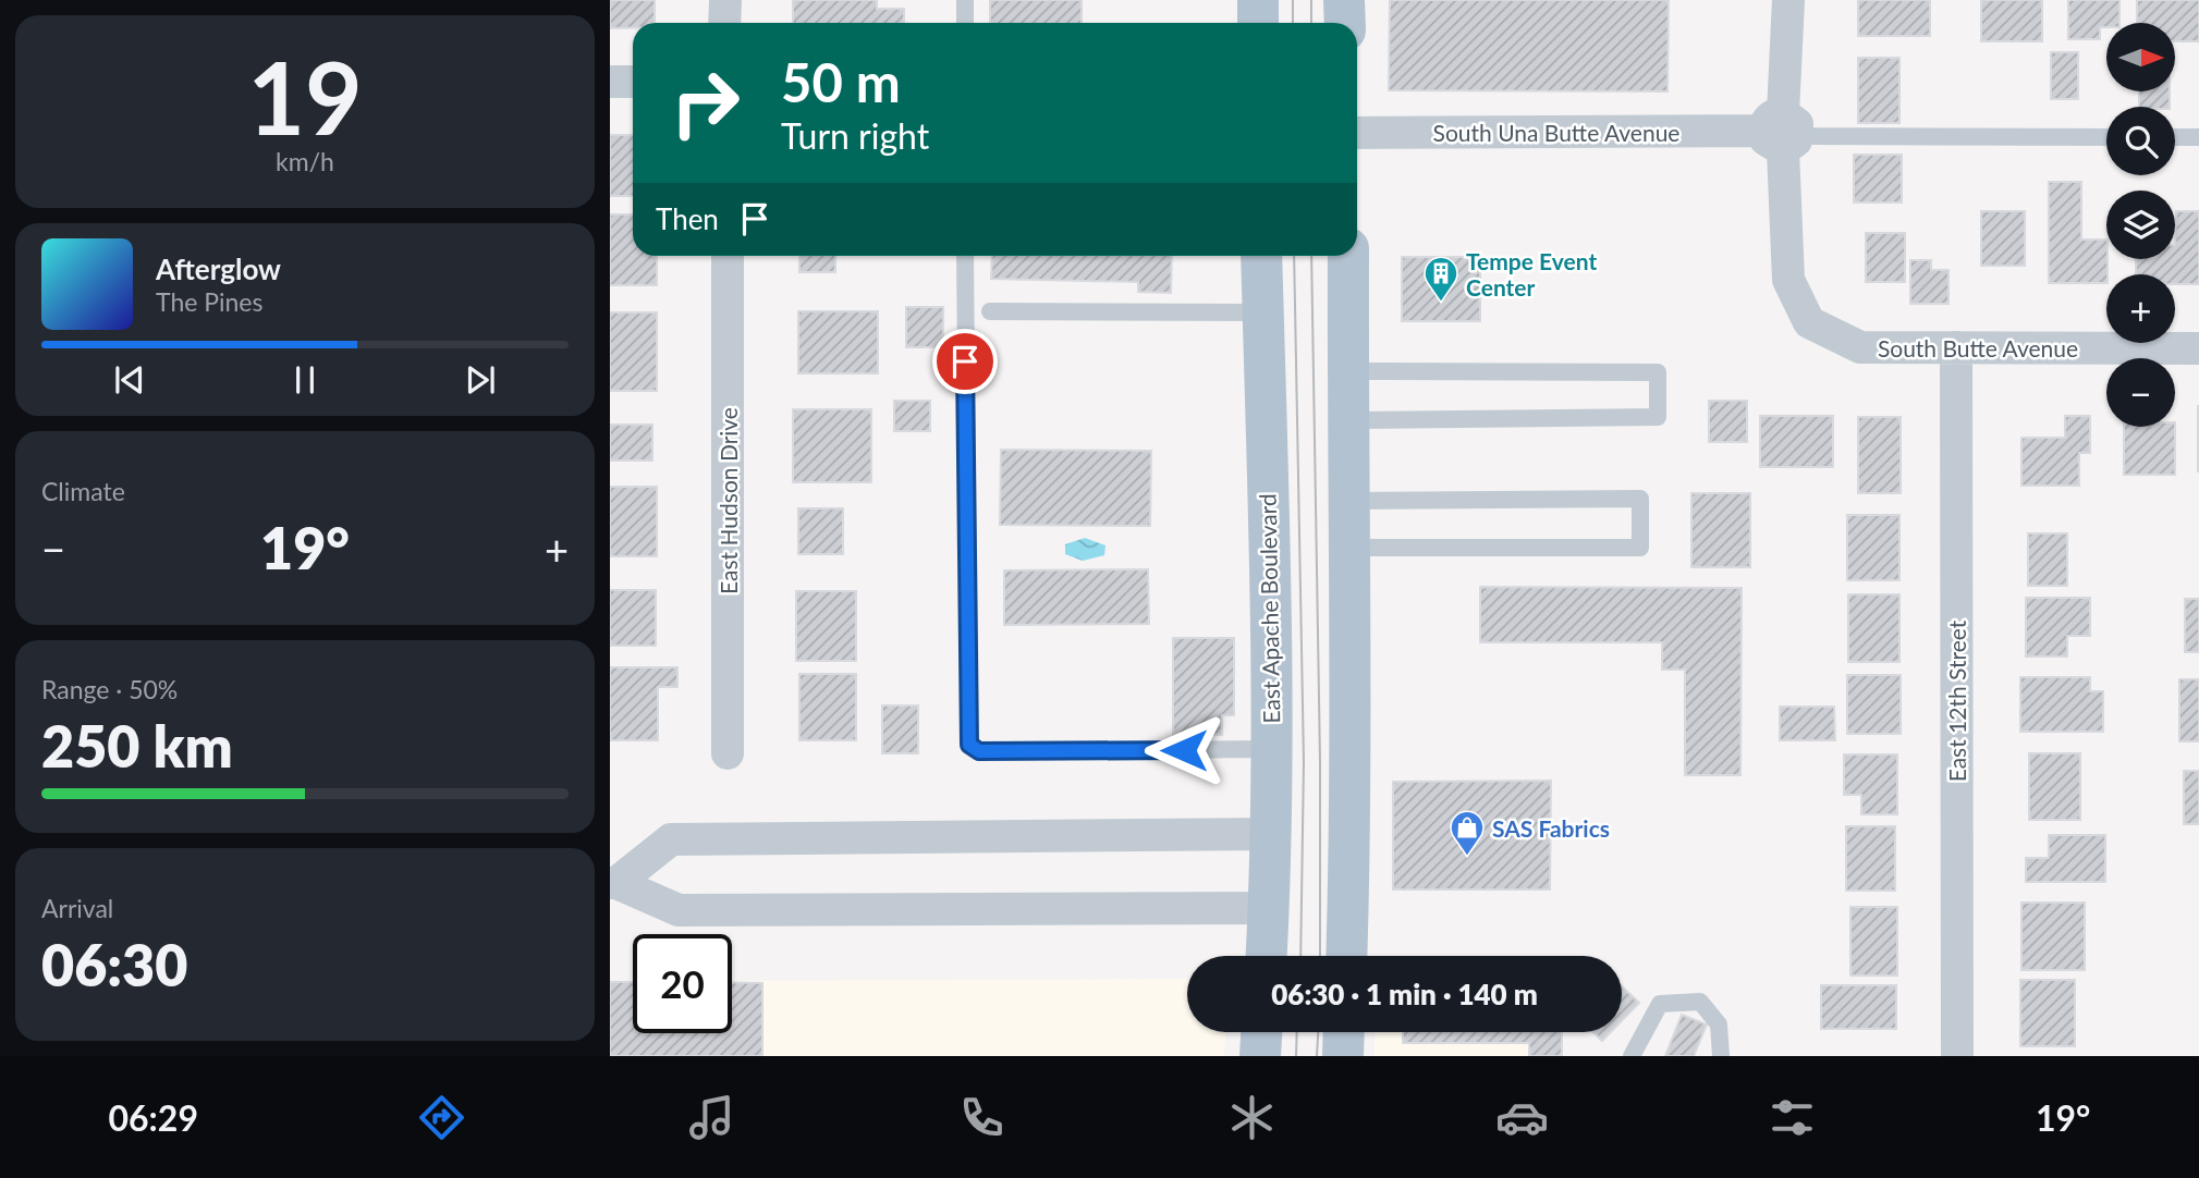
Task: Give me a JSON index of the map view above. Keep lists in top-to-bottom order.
{
  "streets": {
    "main road": ["East Apache Boulevard"],
    "street": [
      "South Una Butte Avenue",
      "South Butte Avenue",
      "East Hudson Drive",
      "East 12th Street"
    ]
  },
  "crossings": [
    ["South Una Butte Avenue", "South Butte Avenue"],
    ["South Butte Avenue", "East 12th Street"]
  ],
  "places": {
    "building": ["Tempe Event Center"],
    "shop": ["SAS Fabrics"]
  },
  "north": "right",
  "page": {
    "tile": [
      ["19", "km/h"],
      "Climate",
      ["Range · 50%", "250 km"],
      ["Arrival", "06:30"]
    ],
    "map_buttons": ["+", "−"],
    "turn": ["50 m", "Turn right"],
    "then": "Then",
    "song": ["Afterglow", "The Pines"],
    "heat": ["−", "19°", "+"],
    "limit": "20",
    "trip": "06:30 · 1 min · 140 m",
    "tabs": ["06:29", "19°"]
  }
}
